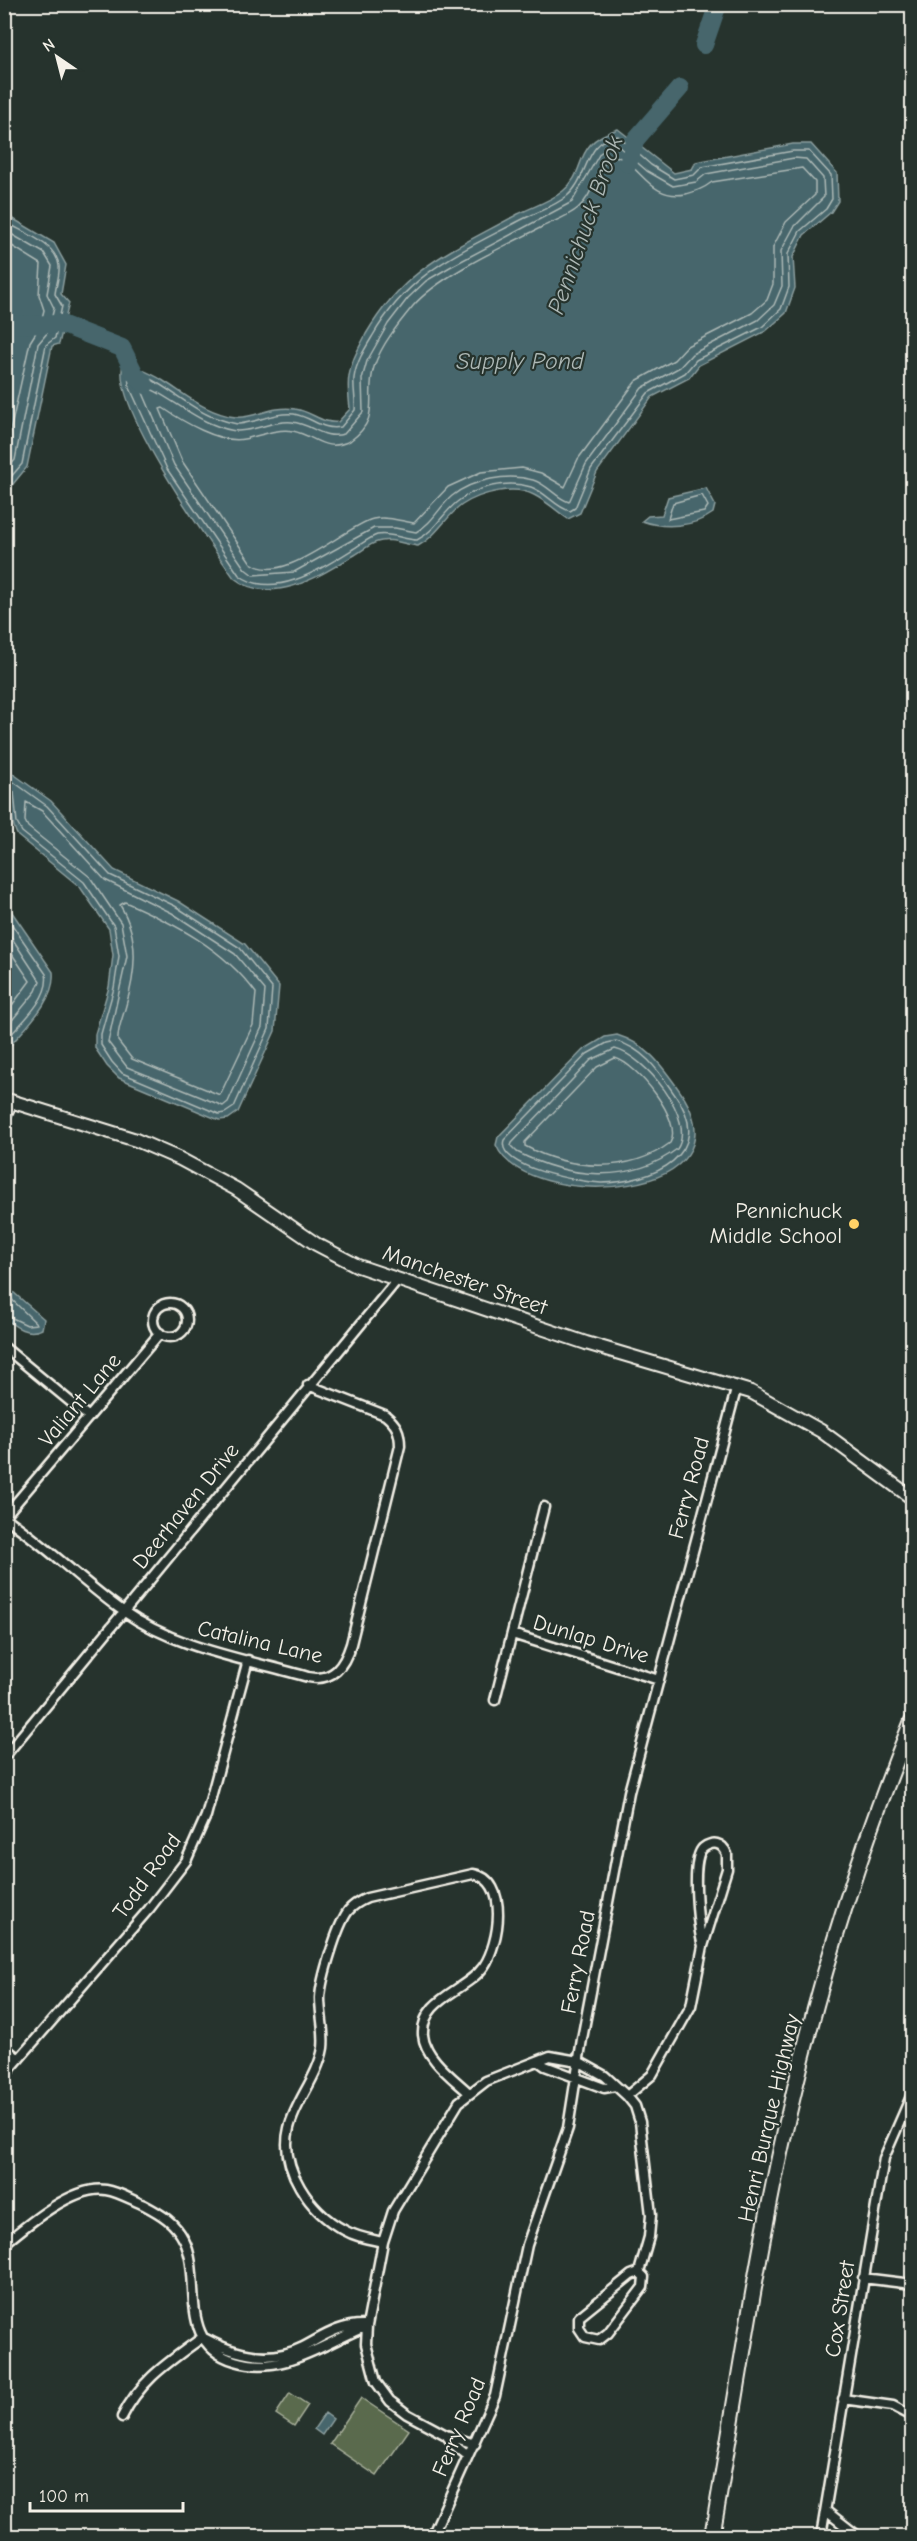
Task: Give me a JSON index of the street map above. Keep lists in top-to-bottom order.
{
  "streets": {
    "main road": ["Henri Burque Highway"],
    "street": [
      "Manchester Street",
      "Valiant Lane",
      "Ferry Road",
      "Deerhaven Drive",
      "Dunlap Drive",
      "Catalina Lane",
      "Todd Road",
      "Cox Street"
    ]
  },
  "crossings": [
    ["Manchester Street", "Ferry Road"],
    ["Manchester Street", "Deerhaven Drive"],
    ["Valiant Lane", "Catalina Lane"],
    ["Ferry Road", "Dunlap Drive"],
    ["Deerhaven Drive", "Catalina Lane"],
    ["Catalina Lane", "Todd Road"]
  ],
  "water": ["Pennichuck Brook", "Supply Pond"],
  "places": ["Pennichuck Middle School"],
  "scale_bar": "100 m",
  "north": "top left"
}
